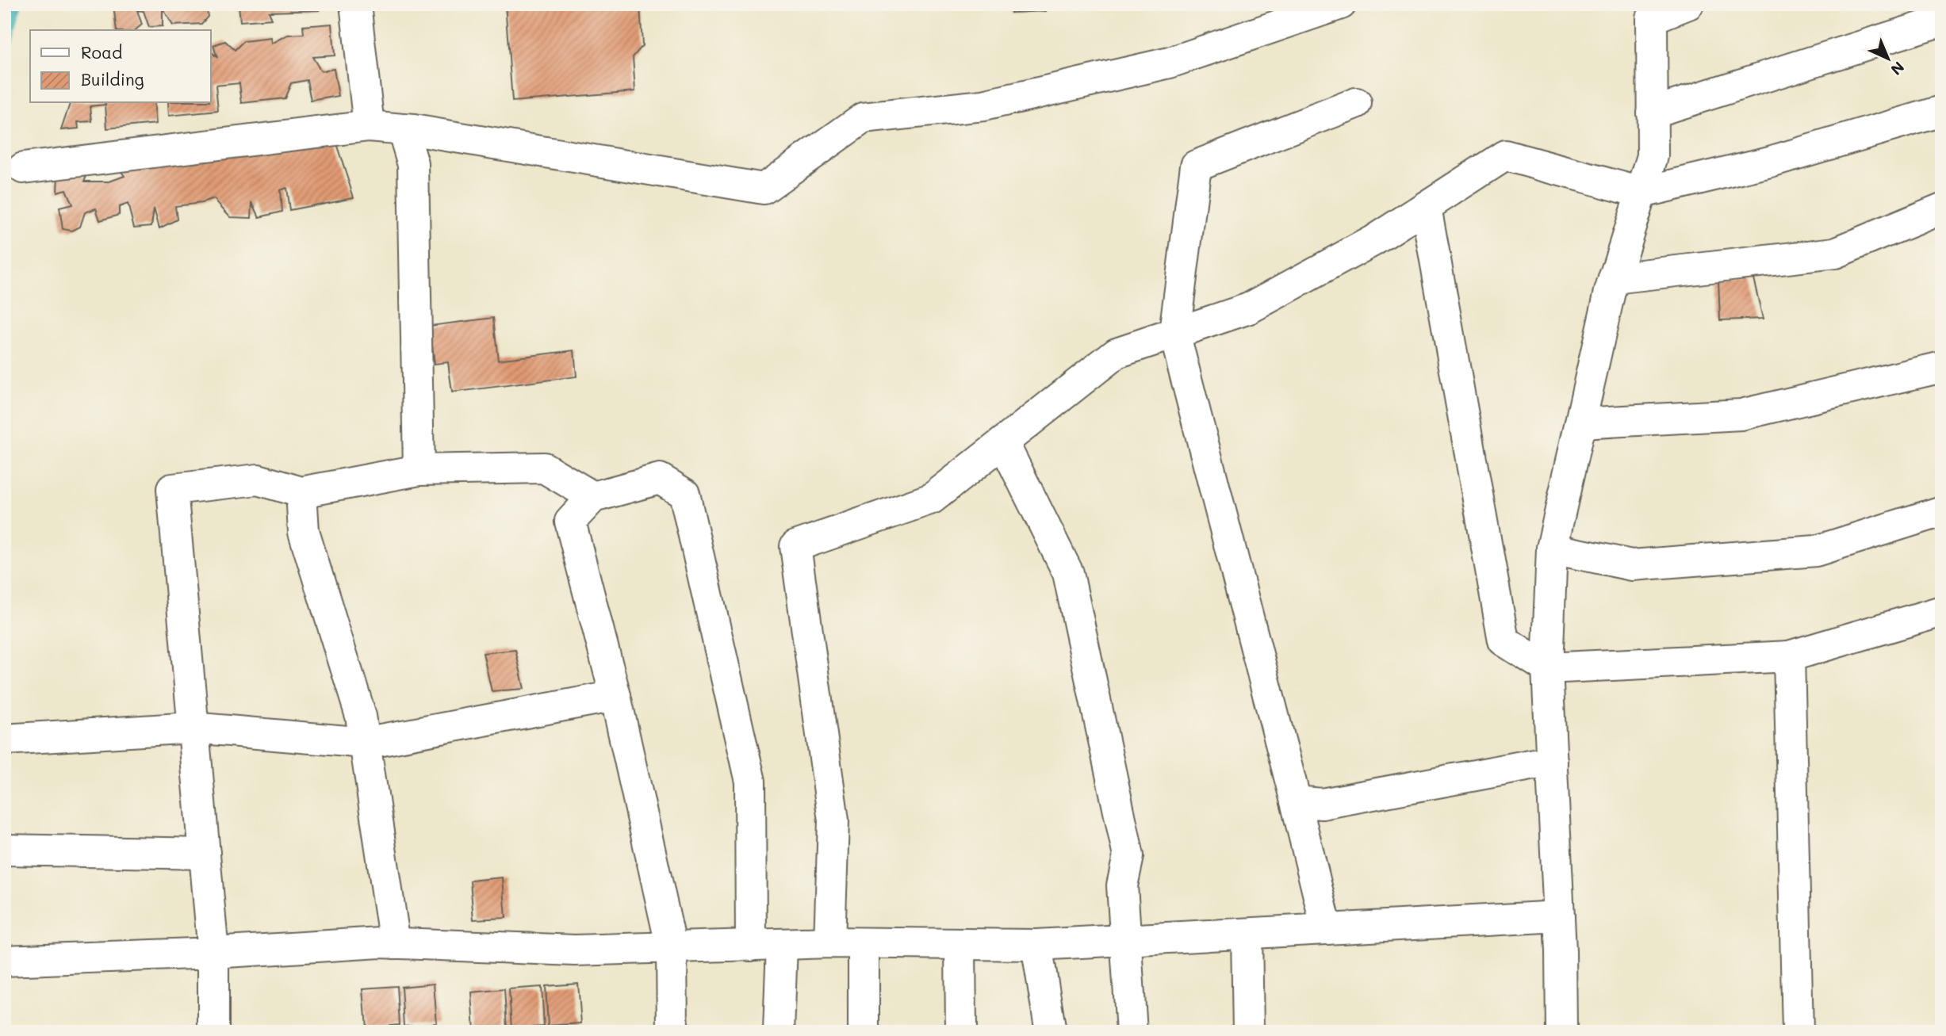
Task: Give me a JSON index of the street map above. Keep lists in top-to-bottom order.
{
  "legend": ["Road", "Building"],
  "north": "bottom right"
}
